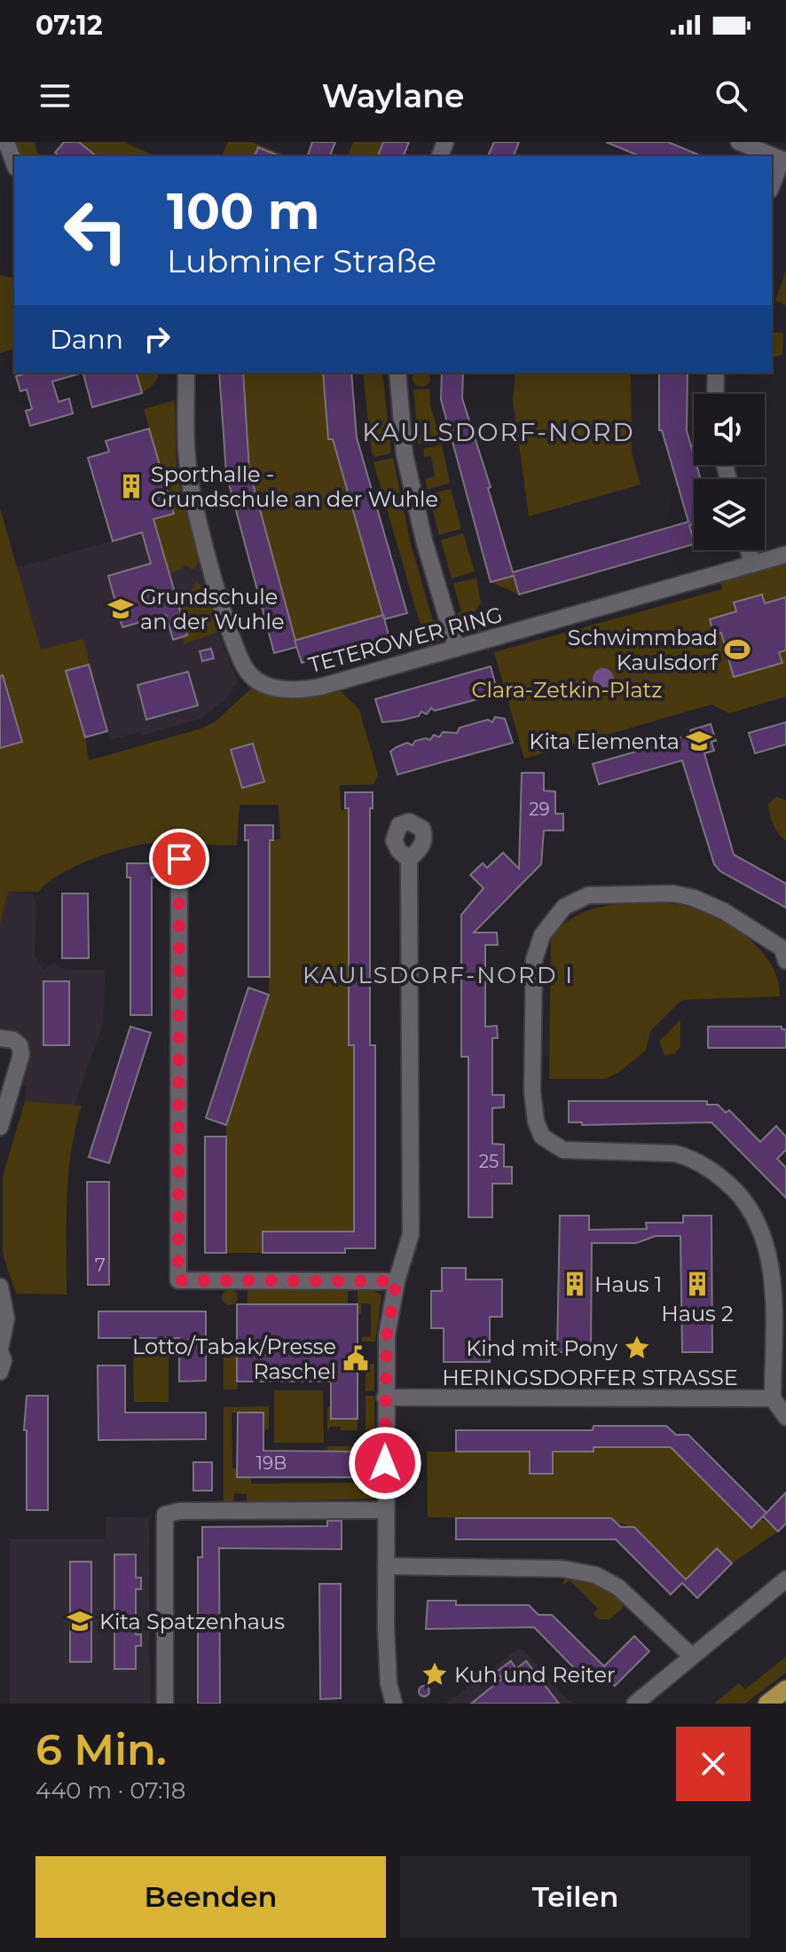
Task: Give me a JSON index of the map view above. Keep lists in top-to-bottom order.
{
  "streets": {
    "street": ["TETEROWER RING", "HERINGSDORFER STRASSE"]
  },
  "districts": ["KAULSDORF-NORD", "KAULSDORF-NORD I"],
  "parks": ["Clara-Zetkin-Platz"],
  "places": {
    "building": ["Sporthalle - Grundschule an der Wuhle", "Haus 1", "Haus 2"],
    "school or university": ["Grundschule an der Wuhle", "Kita Elementa", "Kita Spatzenhaus"],
    "sports": ["Schwimmbad Kaulsdorf"],
    "place": ["Kind mit Pony", "Kuh und Reiter"],
    "public building": ["Lotto/Tabak/Presse Raschel"]
  },
  "house_numbers": [
    "29",
    "25",
    "7",
    "19B"
  ],
  "page": {
    "status": "07:12",
    "header": "Waylane",
    "turn": ["100 m", "Lubminer Straße"],
    "then": "Dann",
    "heading": ["6 Min.", "440 m · 07:18"],
    "buttons": ["Beenden", "Teilen"]
  }
}
